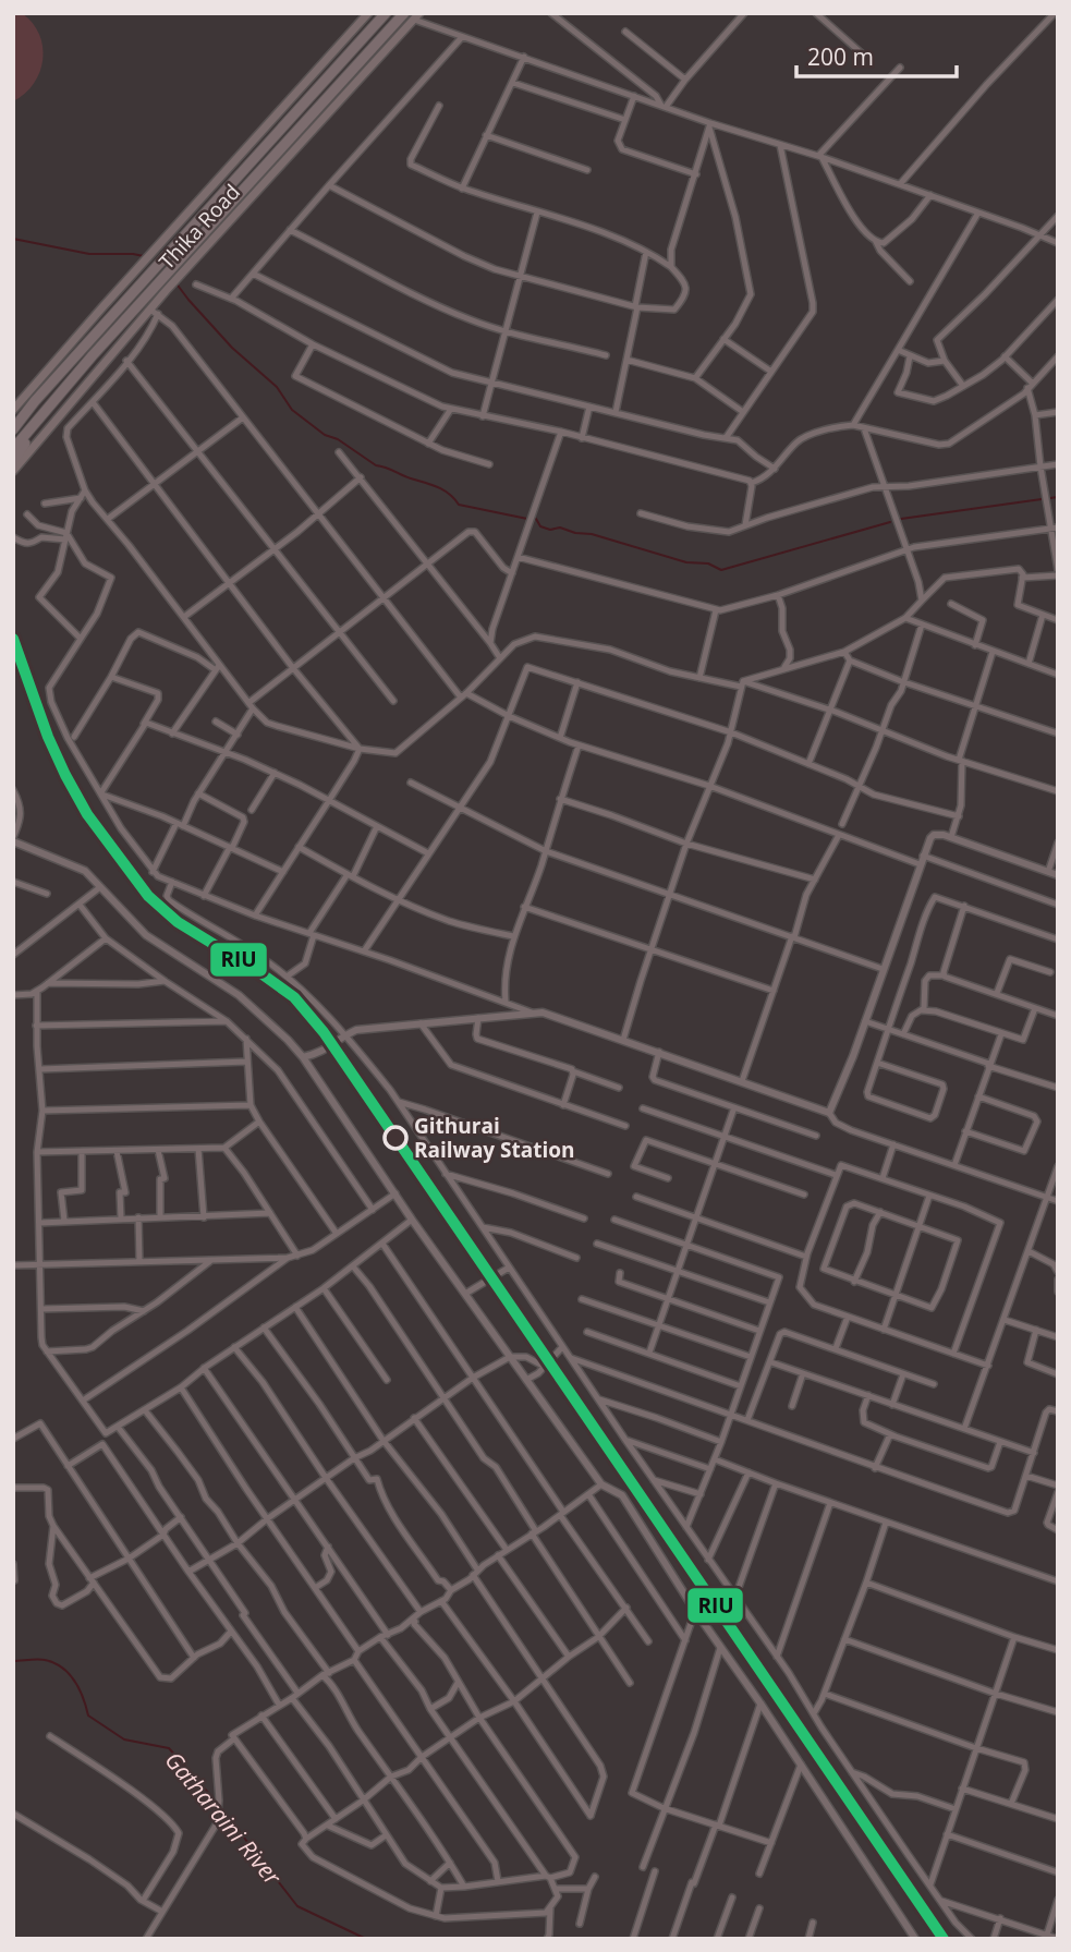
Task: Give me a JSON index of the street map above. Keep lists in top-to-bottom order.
{
  "streets": {
    "highway": ["Thika Road"]
  },
  "water": ["Gatharaini River"],
  "places": ["Githurai Railway Station"],
  "lines": ["transit line RIU"],
  "scale_bar": "200 m"
}
